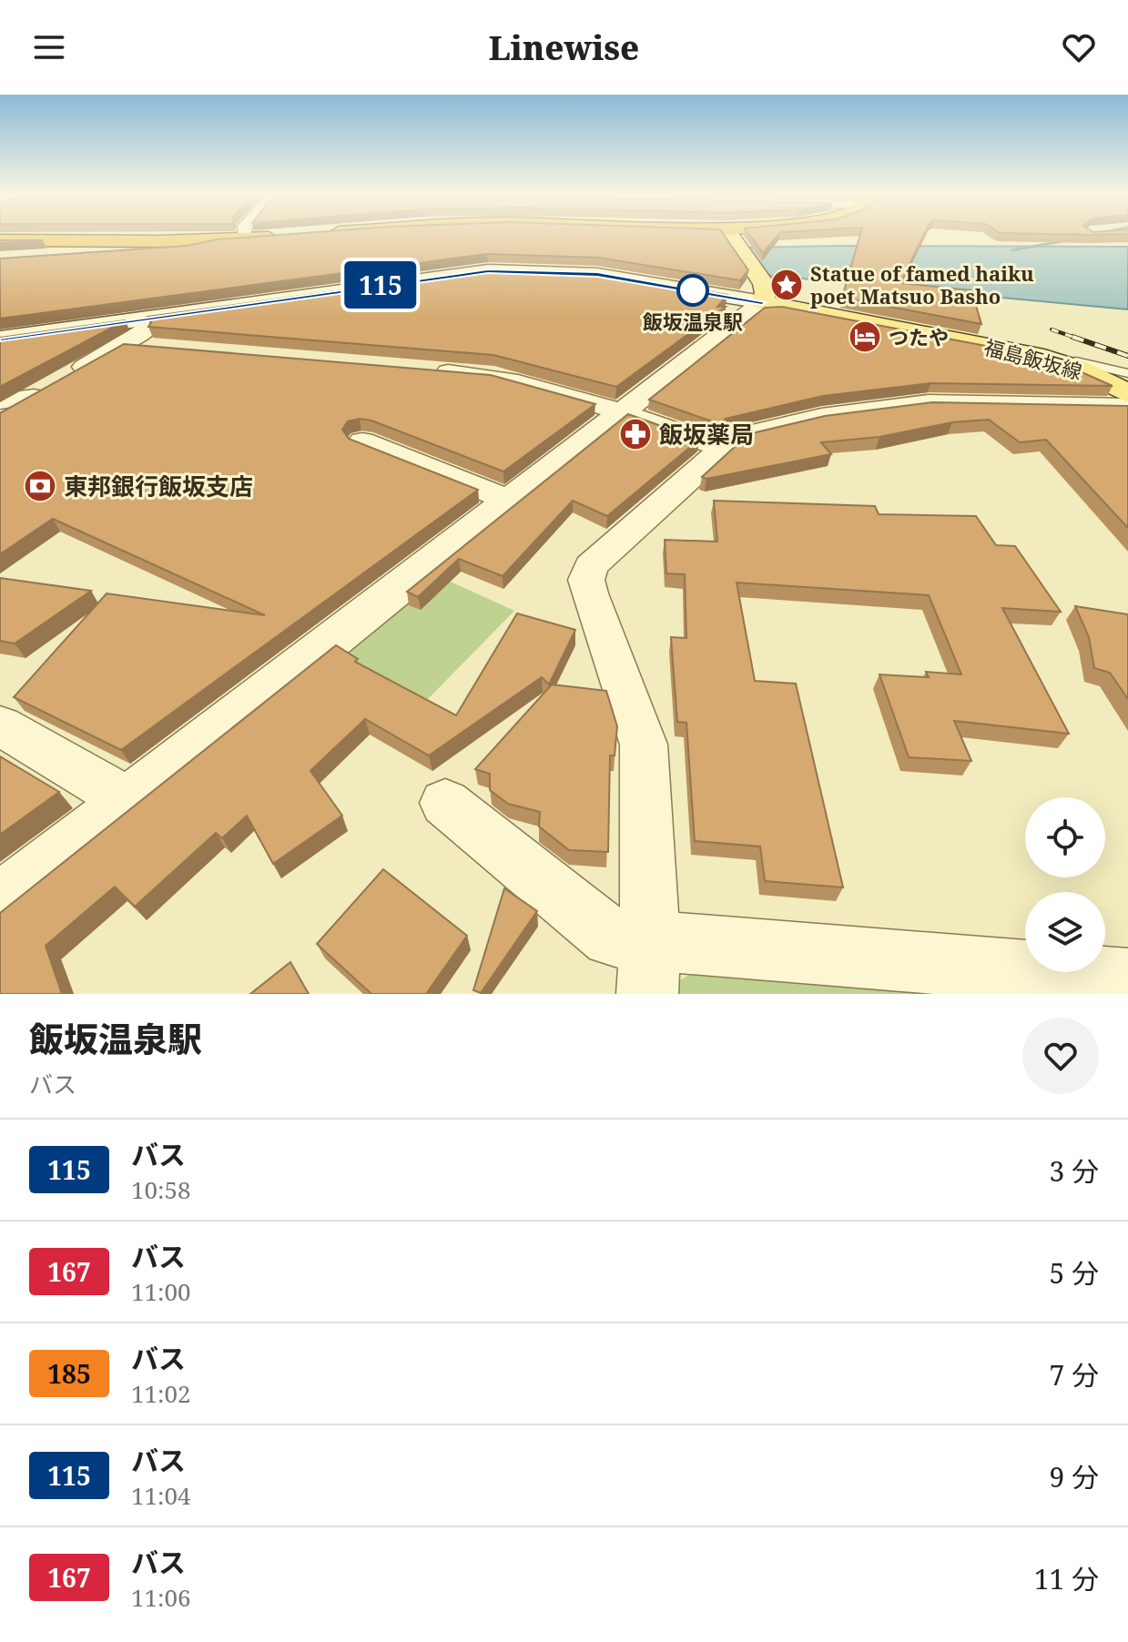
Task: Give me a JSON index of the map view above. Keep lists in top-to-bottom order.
{
  "streets": {
    "main road": ["福島飯坂線"]
  },
  "places": {
    "place": ["Statue of famed haiku poet Matsuo Basho"],
    "other": ["飯坂温泉駅"],
    "hotel": ["つたや"],
    "pharmacy": ["飯坂薬局"],
    "bank": ["東邦銀行飯坂支店"]
  },
  "lines": ["bus line 115"],
  "page": {
    "header": "Linewise",
    "on_map": "115",
    "heading": ["飯坂温泉駅", "バス"],
    "list": [
      {
        "mark": "115",
        "name": "バス",
        "note": "10:58",
        "value": "3 分"
      },
      {
        "mark": "167",
        "name": "バス",
        "note": "11:00",
        "value": "5 分"
      },
      {
        "mark": "185",
        "name": "バス",
        "note": "11:02",
        "value": "7 分"
      },
      {
        "mark": "115",
        "name": "バス",
        "note": "11:04",
        "value": "9 分"
      },
      {
        "mark": "167",
        "name": "バス",
        "note": "11:06",
        "value": "11 分"
      }
    ]
  }
}
